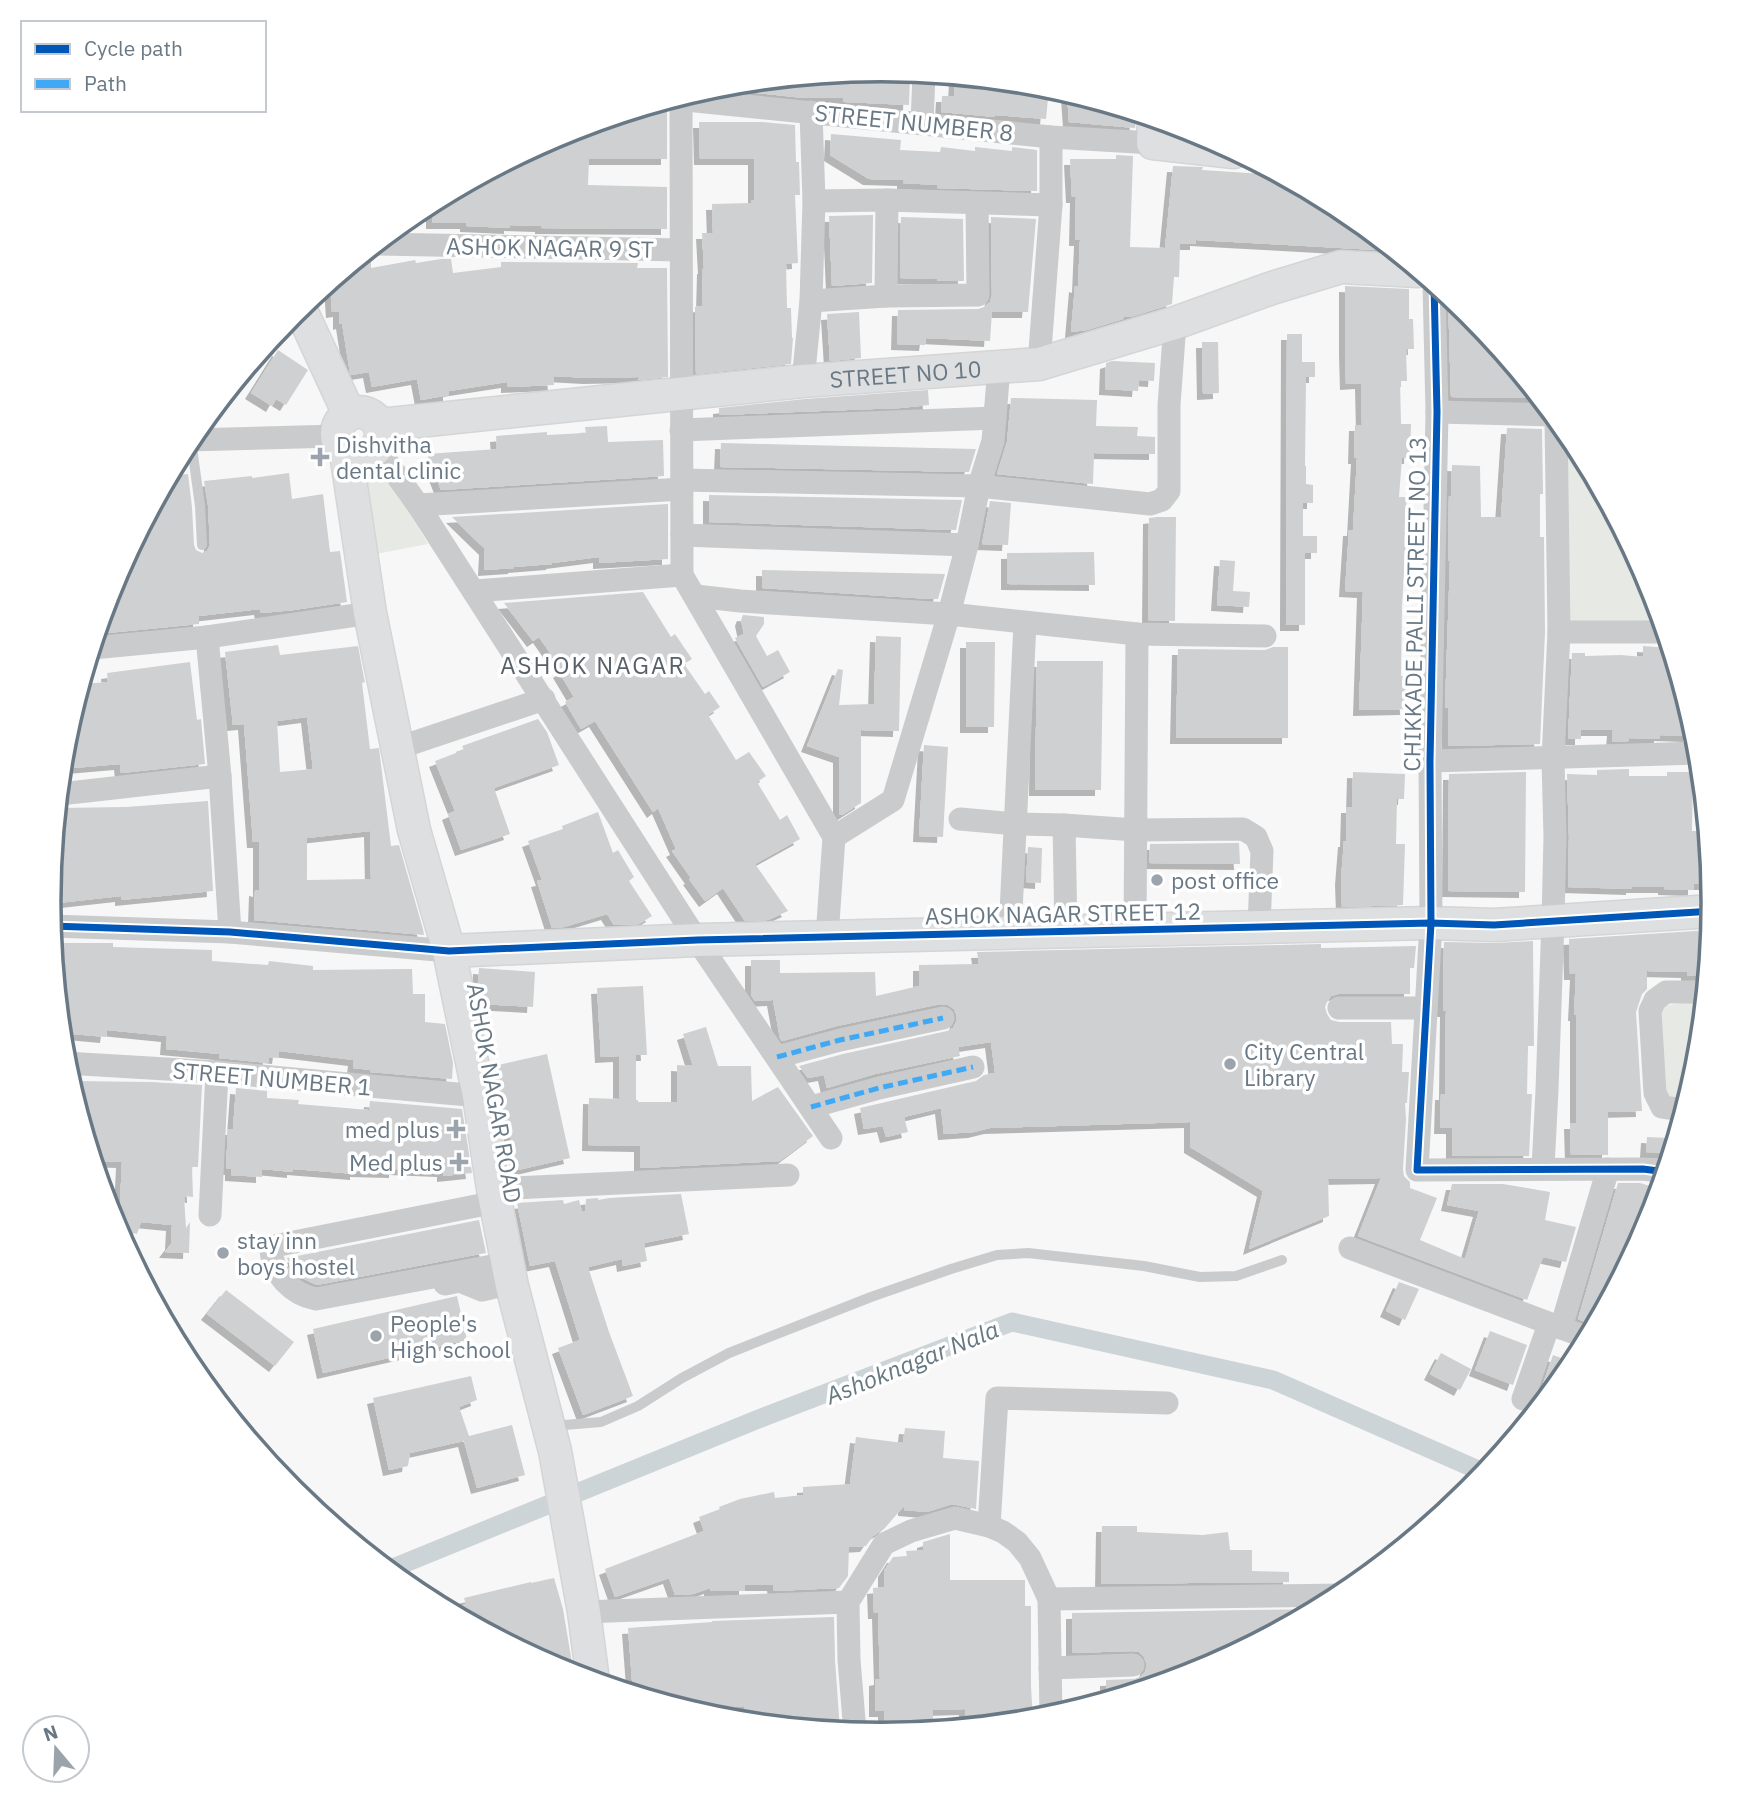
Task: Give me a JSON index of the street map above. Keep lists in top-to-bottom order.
{
  "streets": {
    "street": [
      "STREET NUMBER 8",
      "ASHOK NAGAR 9 ST",
      "STREET NO 10",
      "CHIKKADE PALLI STREET NO 13",
      "ASHOK NAGAR STREET 12",
      "STREET NUMBER 1",
      "ASHOK NAGAR ROAD"
    ]
  },
  "crossings": [
    ["STREET NO 10", "ASHOK NAGAR ROAD"],
    ["CHIKKADE PALLI STREET NO 13", "ASHOK NAGAR STREET 12"],
    ["ASHOK NAGAR STREET 12", "ASHOK NAGAR ROAD"],
    ["STREET NUMBER 1", "ASHOK NAGAR ROAD"]
  ],
  "districts": ["ASHOK NAGAR"],
  "water": ["Ashoknagar Nala"],
  "places": {
    "health": ["Dishvitha dental clinic", "med plus", "Med plus"],
    "other": [
      "post office",
      "City Central Library",
      "stay inn boys hostel",
      "People's High school"
    ]
  },
  "legend": ["Cycle path", "Path"],
  "north": "top"
}
